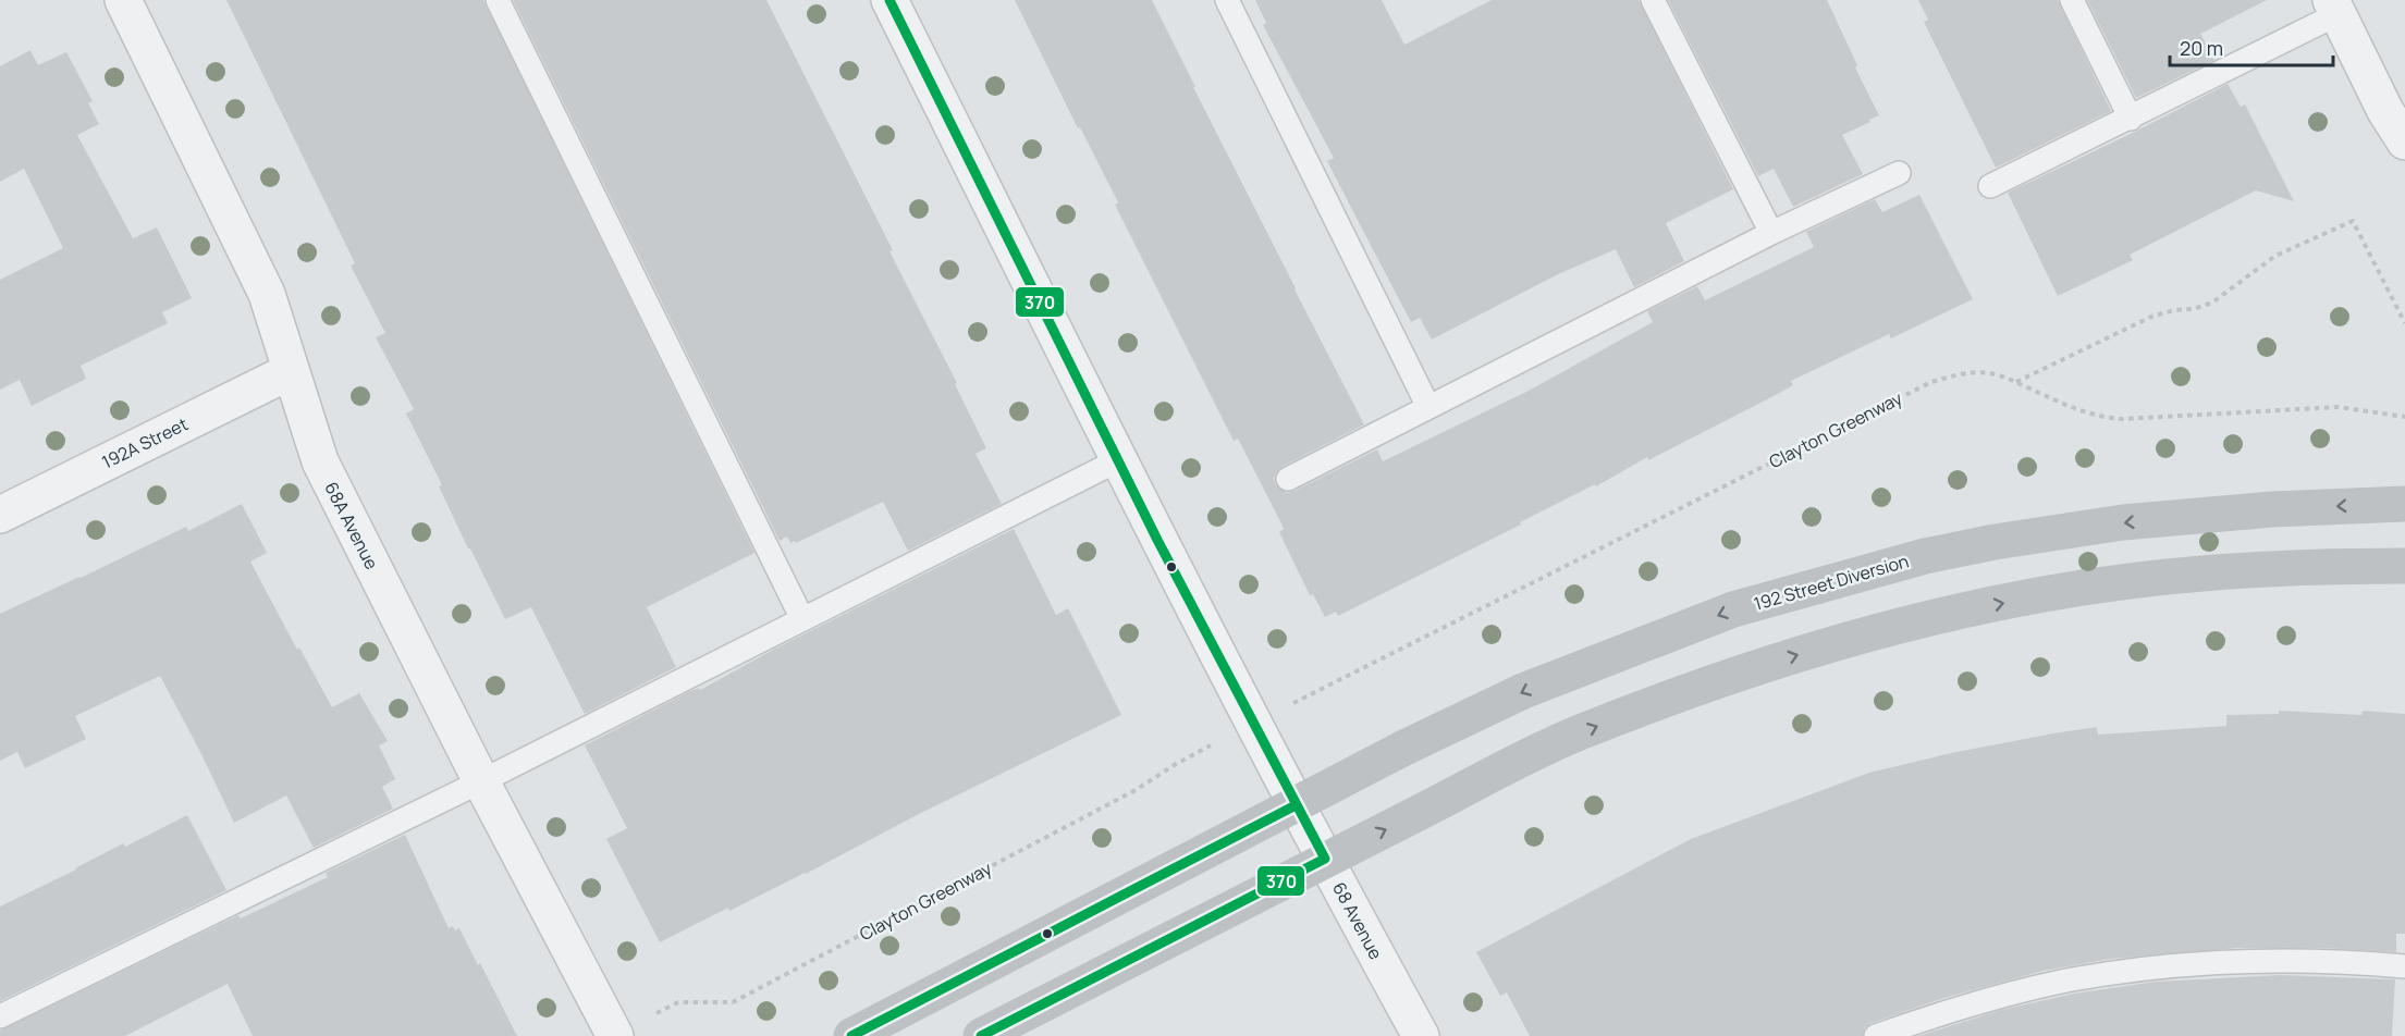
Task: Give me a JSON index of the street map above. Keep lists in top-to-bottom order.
{
  "streets": {
    "main road": ["192 Street Diversion"],
    "street": ["192A Street", "68A Avenue", "68 Avenue"],
    "path": ["Clayton Greenway"]
  },
  "crossings": [
    ["192A Street", "68A Avenue"],
    ["192 Street Diversion", "68 Avenue"]
  ],
  "lines": ["transit line 370"],
  "scale_bar": "20 m"
}
